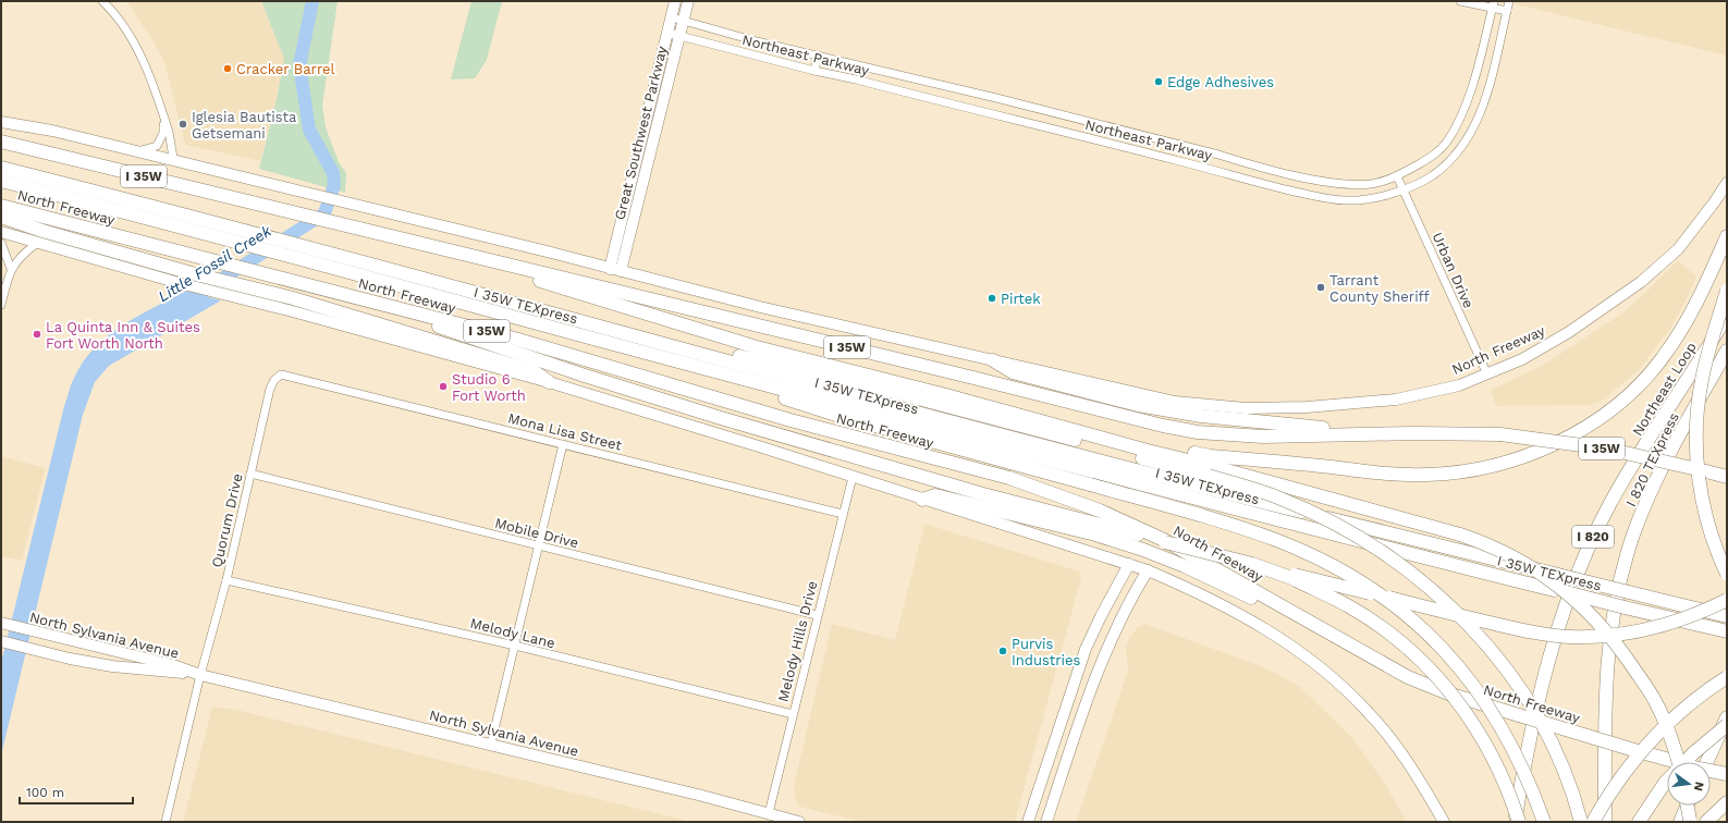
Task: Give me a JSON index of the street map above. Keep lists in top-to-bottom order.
{
  "streets": {
    "highway": [
      "I 35W",
      "North Freeway",
      "I 35W TEXpress",
      "Northeast Loop",
      "I 820 TEXpress",
      "I 820"
    ],
    "main road": ["Great Southwest Parkway", "North Sylvania Avenue"],
    "street": [
      "Northeast Parkway",
      "Urban Drive",
      "Mona Lisa Street",
      "Quorum Drive",
      "Mobile Drive",
      "Melody Lane",
      "Melody Hills Drive"
    ]
  },
  "crossings": [
    ["Northeast Parkway", "Great Southwest Parkway"],
    ["Northeast Parkway", "Urban Drive"],
    ["Great Southwest Parkway", "North Freeway"],
    ["North Freeway", "Urban Drive"],
    ["Mona Lisa Street", "Quorum Drive"],
    ["Mona Lisa Street", "Melody Hills Drive"],
    ["Quorum Drive", "Mobile Drive"],
    ["Quorum Drive", "Melody Lane"],
    ["Quorum Drive", "North Sylvania Avenue"],
    ["Mobile Drive", "Melody Hills Drive"],
    ["Melody Lane", "Melody Hills Drive"],
    ["North Sylvania Avenue", "Melody Hills Drive"]
  ],
  "water": ["Little Fossil Creek"],
  "places": [
    "Cracker Barrel",
    "Edge Adhesives",
    "Iglesia Bautista Getsemani",
    "Tarrant County Sheriff",
    "Pirtek",
    "La Quinta Inn & Suites Fort Worth North",
    "Studio 6 Fort Worth",
    "Purvis Industries"
  ],
  "scale_bar": "100 m",
  "north": "right"
}
